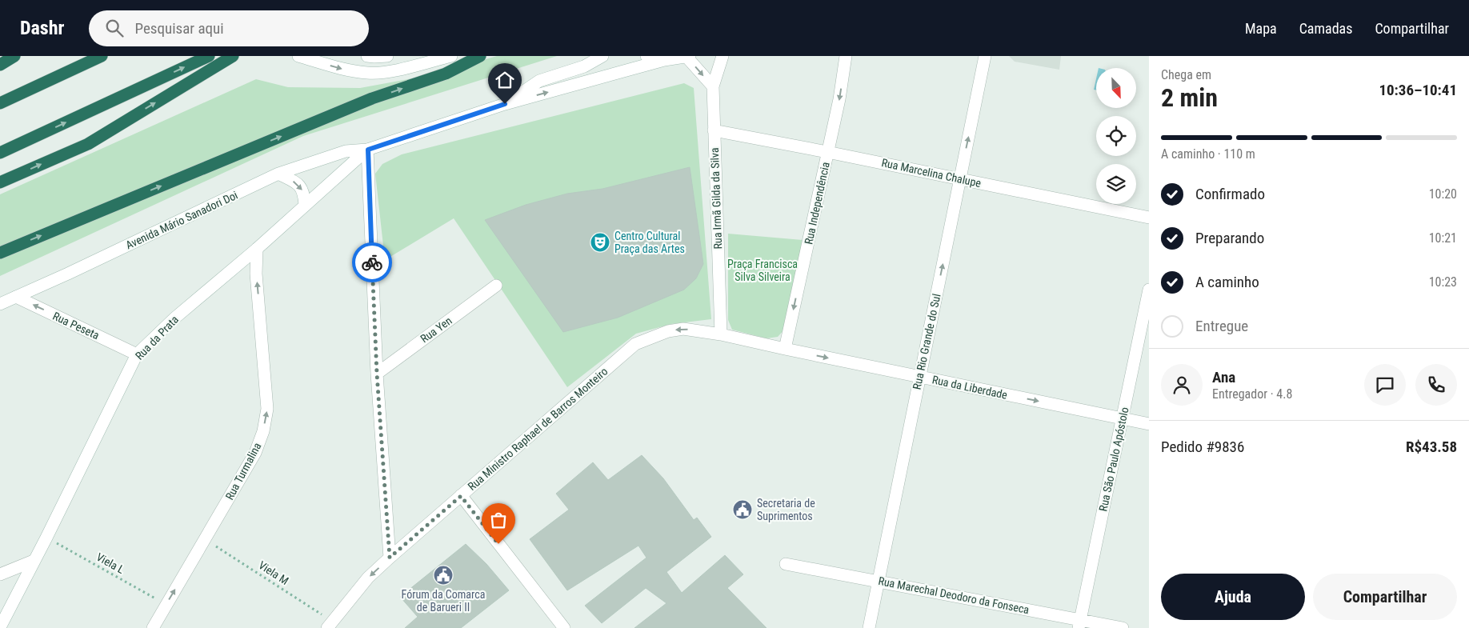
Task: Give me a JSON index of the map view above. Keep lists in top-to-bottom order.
{
  "streets": {
    "street": [
      "Rua Marcelina Chalupe",
      "Rua Irmã Gilda da Silva",
      "Rua Independência",
      "Avenida Mário Sanadori Doi",
      "Rua Peseta",
      "Rua Yen",
      "Rua da Prata",
      "Rua Rio Grande do Sul",
      "Rua da Liberdade",
      "Rua Ministro Raphael de Barros Monteiro",
      "Rua São Paulo Apóstolo",
      "Rua Turmalina",
      "Rua Marechal Deodoro da Fonseca"
    ],
    "path": ["Viela L", "Viela M"]
  },
  "crossings": [
    ["Rua Marcelina Chalupe", "Rua Irmã Gilda da Silva"],
    ["Rua Marcelina Chalupe", "Rua Independência"],
    ["Rua Marcelina Chalupe", "Rua Rio Grande do Sul"],
    ["Rua Irmã Gilda da Silva", "Rua da Liberdade"],
    ["Rua Irmã Gilda da Silva", "Rua Ministro Raphael de Barros Monteiro"],
    ["Rua Independência", "Rua da Liberdade"],
    ["Avenida Mário Sanadori Doi", "Rua Peseta"],
    ["Avenida Mário Sanadori Doi", "Rua da Prata"],
    ["Rua Peseta", "Rua da Prata"],
    ["Rua da Prata", "Rua Turmalina"],
    ["Rua da Prata", "Viela L"],
    ["Rua Rio Grande do Sul", "Rua da Liberdade"],
    ["Rua Rio Grande do Sul", "Rua Marechal Deodoro da Fonseca"],
    ["Rua da Liberdade", "Rua Ministro Raphael de Barros Monteiro"],
    ["Rua da Liberdade", "Rua São Paulo Apóstolo"],
    ["Rua Ministro Raphael de Barros Monteiro", "Viela M"],
    ["Rua São Paulo Apóstolo", "Rua Marechal Deodoro da Fonseca"],
    ["Rua Turmalina", "Viela L"],
    ["Rua Turmalina", "Viela M"]
  ],
  "one_way": [
    "Rua Independência",
    "Rua Peseta",
    "Rua Rio Grande do Sul",
    "Rua da Liberdade",
    "Rua Ministro Raphael de Barros Monteiro",
    "Rua Turmalina"
  ],
  "parks": ["Praça Francisca Silva Silveira"],
  "places": {
    "theatre": ["Centro Cultural Praça das Artes"],
    "public building": ["Secretaria de Suprimentos", "Fórum da Comarca de Barueri II"]
  },
  "north": "bottom right",
  "page": {
    "header": "Dashr",
    "search": "Pesquisar aqui",
    "nav": ["Mapa", "Camadas", "Compartilhar"],
    "heading": ["2 min", "Chega em", "10:36–10:41"],
    "panel": [
      "Ana",
      "Entregador · 4.8",
      "Pedido #9836",
      "R$43.58"
    ],
    "bar": "A caminho · 110 m",
    "list": [
      ["Confirmado", "10:20"],
      ["Preparando", "10:21"],
      ["A caminho", "10:23"],
      "Entregue"
    ],
    "buttons": ["Ajuda", "Compartilhar"]
  }
}
